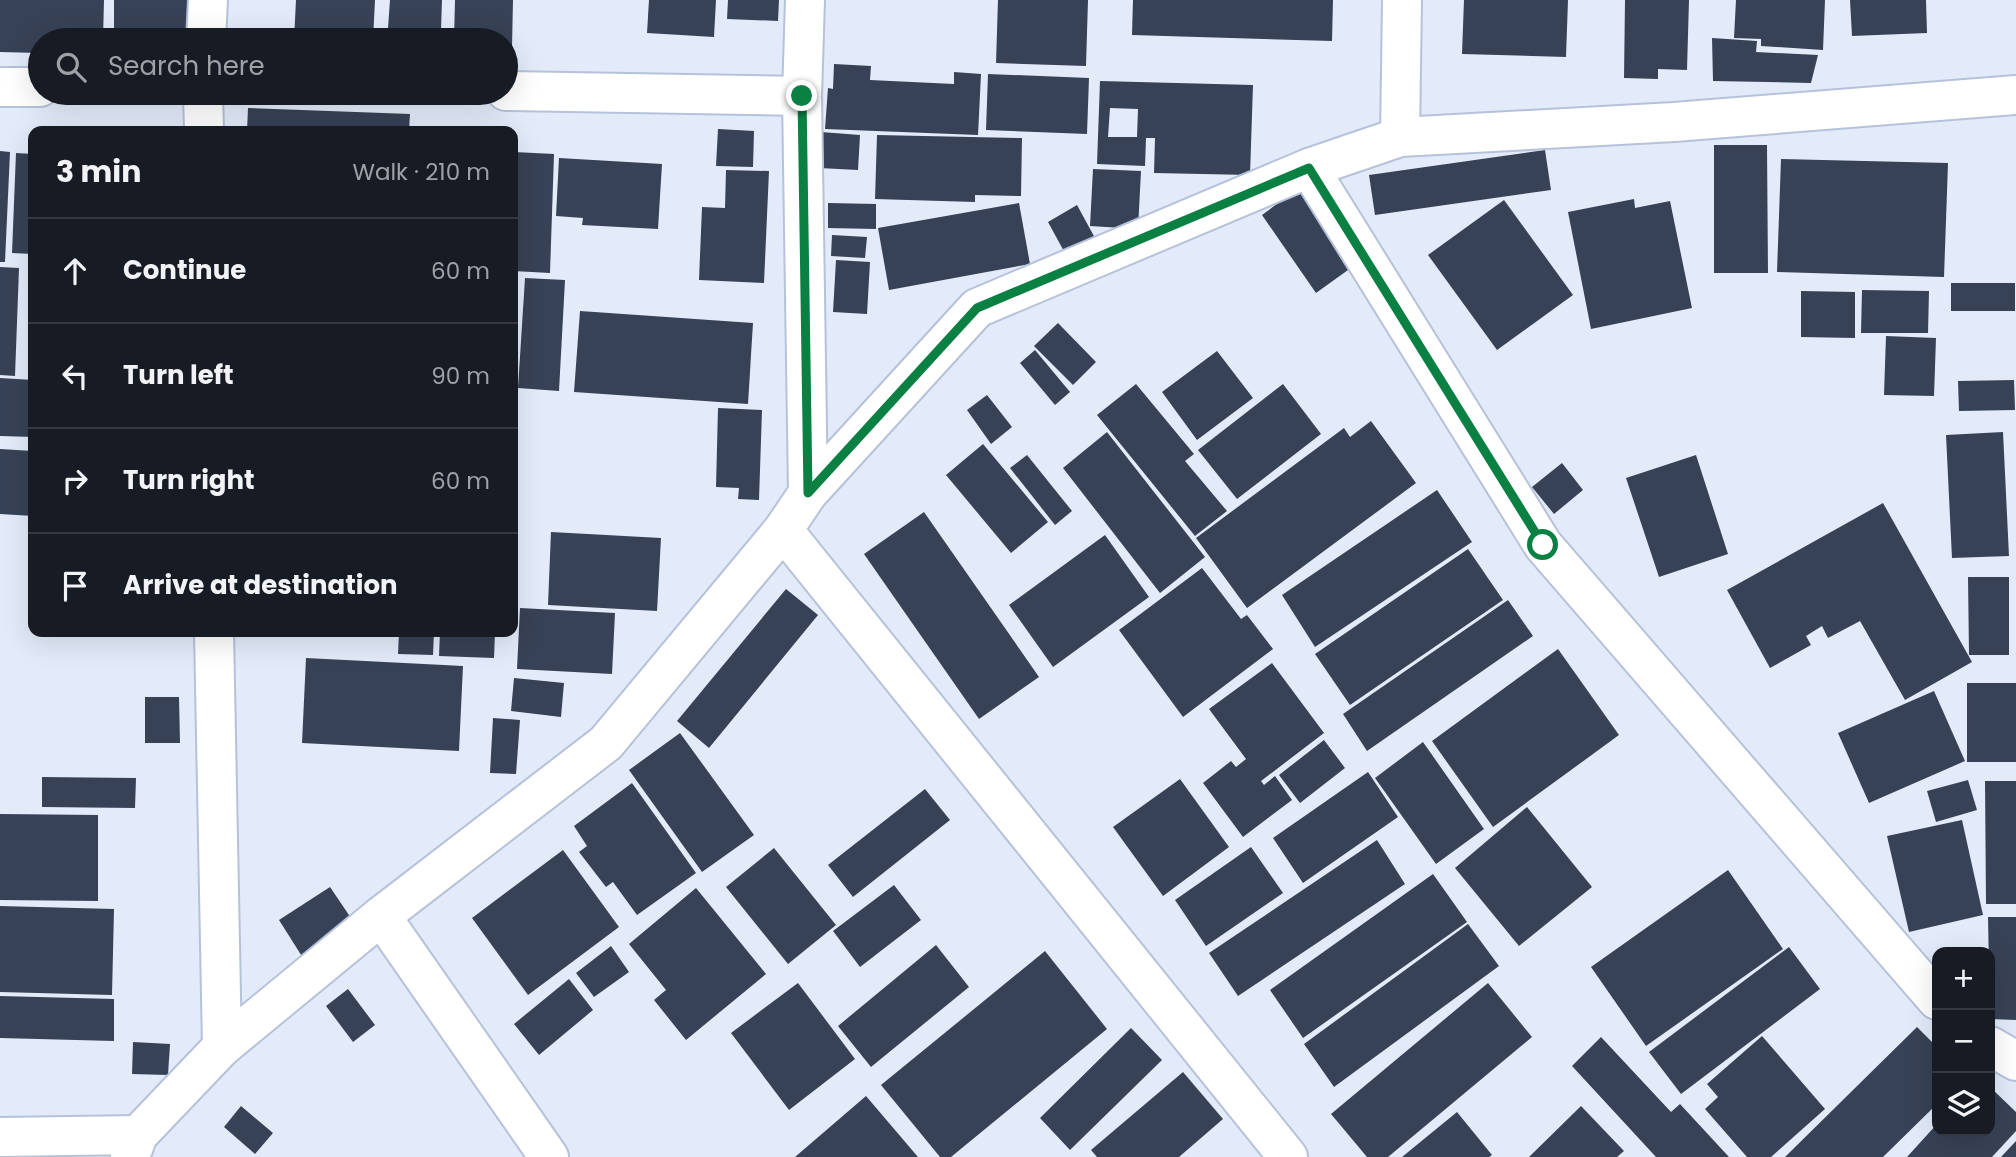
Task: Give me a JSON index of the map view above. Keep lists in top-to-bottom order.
{
  "page": {
    "search": "Search here",
    "heading": ["3 min", "Walk · 210 m"],
    "list": [
      ["Continue", "60 m"],
      ["Turn left", "90 m"],
      ["Turn right", "60 m"],
      "Arrive at destination"
    ],
    "map_buttons": ["+", "−"]
  }
}
